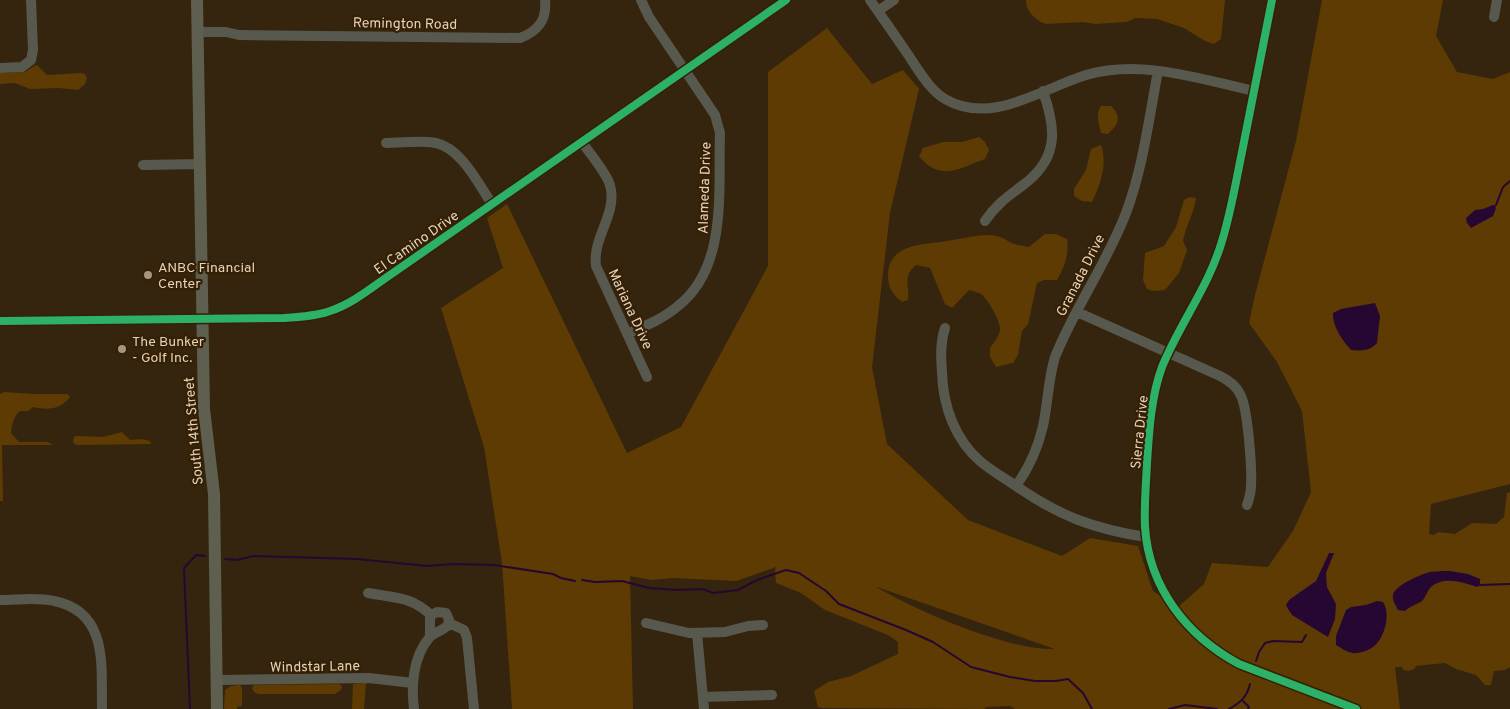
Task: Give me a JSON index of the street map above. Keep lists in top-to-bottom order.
{
  "streets": {
    "main road": ["South 14th Street"],
    "street": [
      "Remington Road",
      "Alameda Drive",
      "El Camino Drive",
      "Granada Drive",
      "Mariana Drive",
      "Sierra Drive",
      "Windstar Lane"
    ]
  },
  "crossings": [
    ["Remington Road", "South 14th Street"],
    ["Alameda Drive", "El Camino Drive"],
    ["Alameda Drive", "Mariana Drive"],
    ["El Camino Drive", "Mariana Drive"],
    ["El Camino Drive", "South 14th Street"],
    ["South 14th Street", "Windstar Lane"]
  ],
  "places": ["ANBC Financial Center", "The Bunker - Golf Inc."]
}
